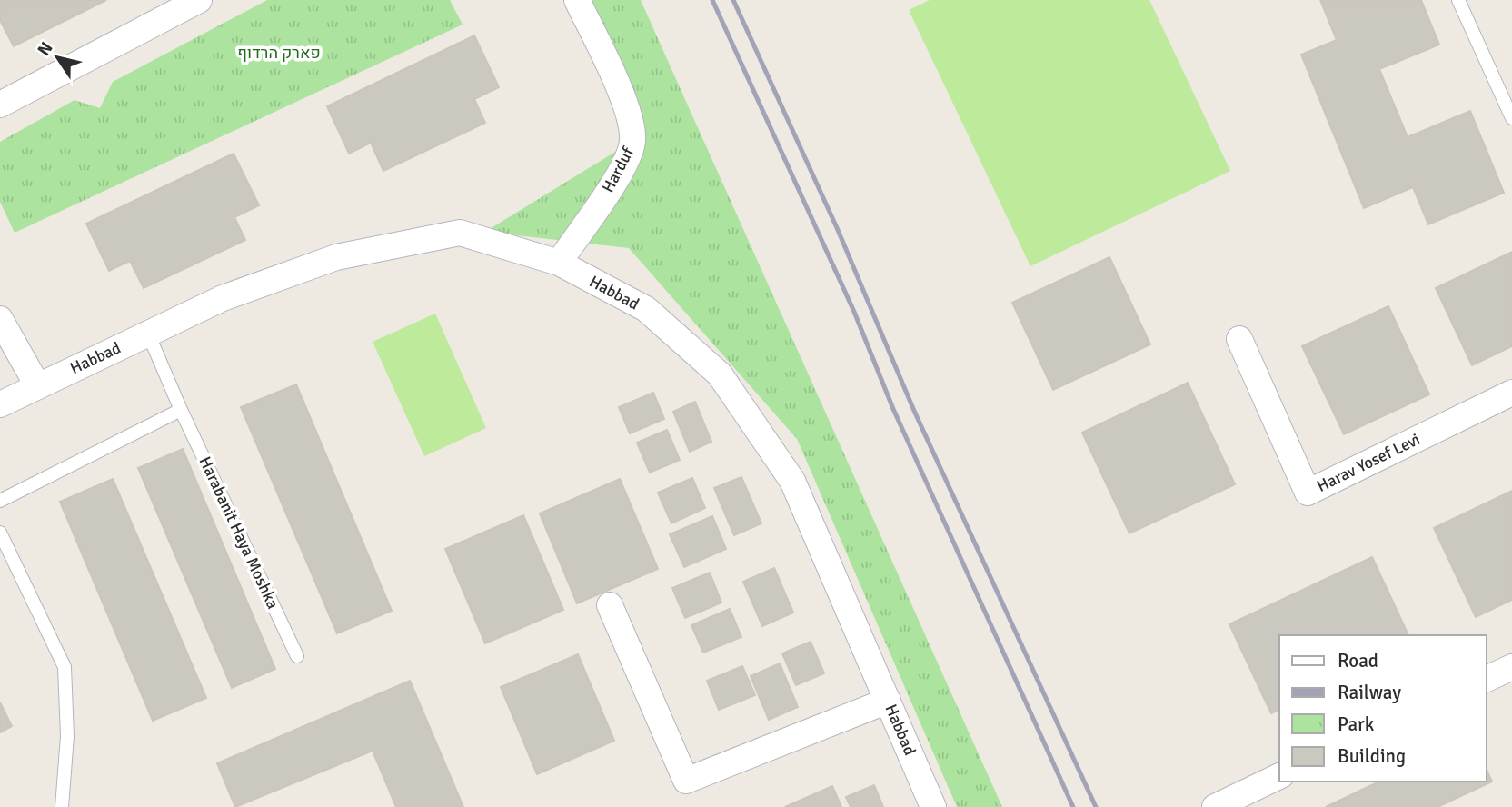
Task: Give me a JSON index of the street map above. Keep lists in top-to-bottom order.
{
  "streets": {
    "street": ["Harduf", "Habbad", "Harav Yosef Levi"],
    "lane": ["Harabanit Haya Moshka"]
  },
  "crossings": [
    ["Harduf", "Habbad"],
    ["Habbad", "Harabanit Haya Moshka"]
  ],
  "parks": ["פארק הרדוף"],
  "legend": [
    "Road",
    "Railway",
    "Park",
    "Building"
  ],
  "north": "top left"
}
